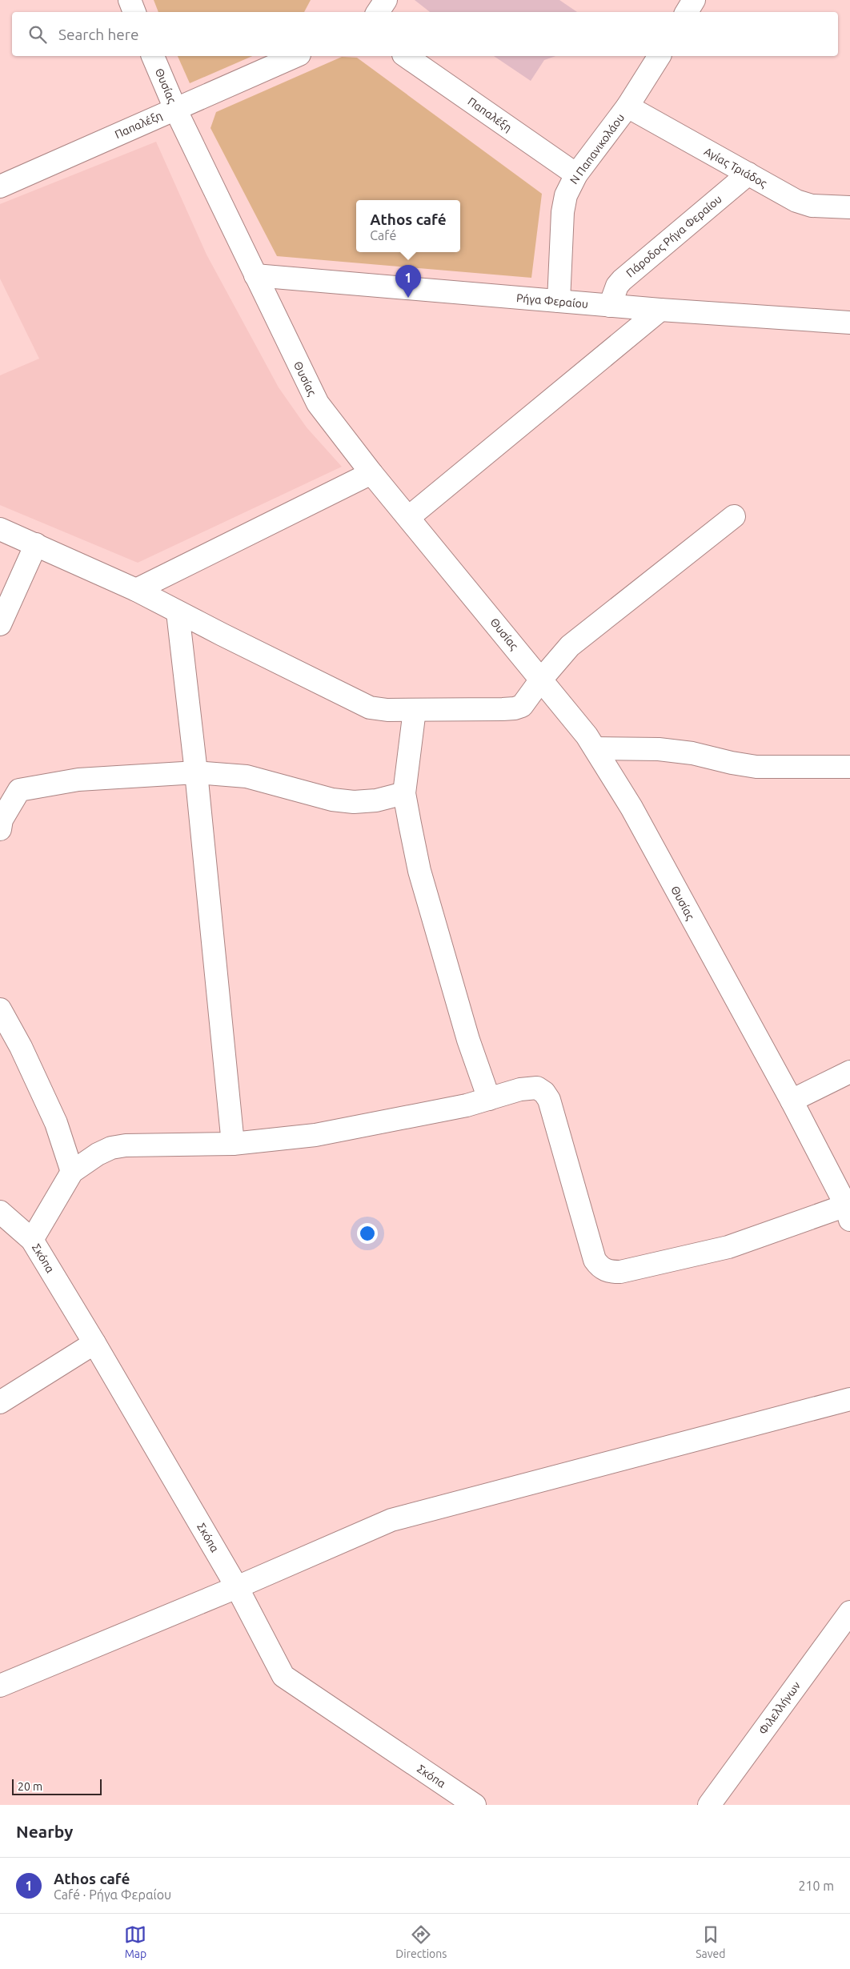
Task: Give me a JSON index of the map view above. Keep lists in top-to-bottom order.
{
  "streets": {
    "street": [
      "Θυσίας",
      "Παπαλέξη",
      "Ν Παπανικολάου",
      "Αγίας Τριάδος",
      "Πάροδος Ρήγα Φεραίου",
      "Ρήγα Φεραίου",
      "Σκόπα",
      "Φιλελλήνων"
    ]
  },
  "crossings": [
    ["Θυσίας", "Παπαλέξη"],
    ["Θυσίας", "Ρήγα Φεραίου"],
    ["Παπαλέξη", "Ν Παπανικολάου"],
    ["Ν Παπανικολάου", "Αγίας Τριάδος"],
    ["Ν Παπανικολάου", "Ρήγα Φεραίου"],
    ["Αγίας Τριάδος", "Πάροδος Ρήγα Φεραίου"],
    ["Πάροδος Ρήγα Φεραίου", "Ρήγα Φεραίου"]
  ],
  "scale_bar": "20 m",
  "page": {
    "search": "Search here",
    "popup": ["Athos café", "Café"],
    "pins": "1",
    "scale": "20 m",
    "heading": "Nearby",
    "list": [
      {
        "mark": "1",
        "name": "Athos café",
        "note": "Café · Ρήγα Φεραίου",
        "value": "210 m"
      }
    ],
    "nav": ["Map", "Directions", "Saved"]
  }
}
